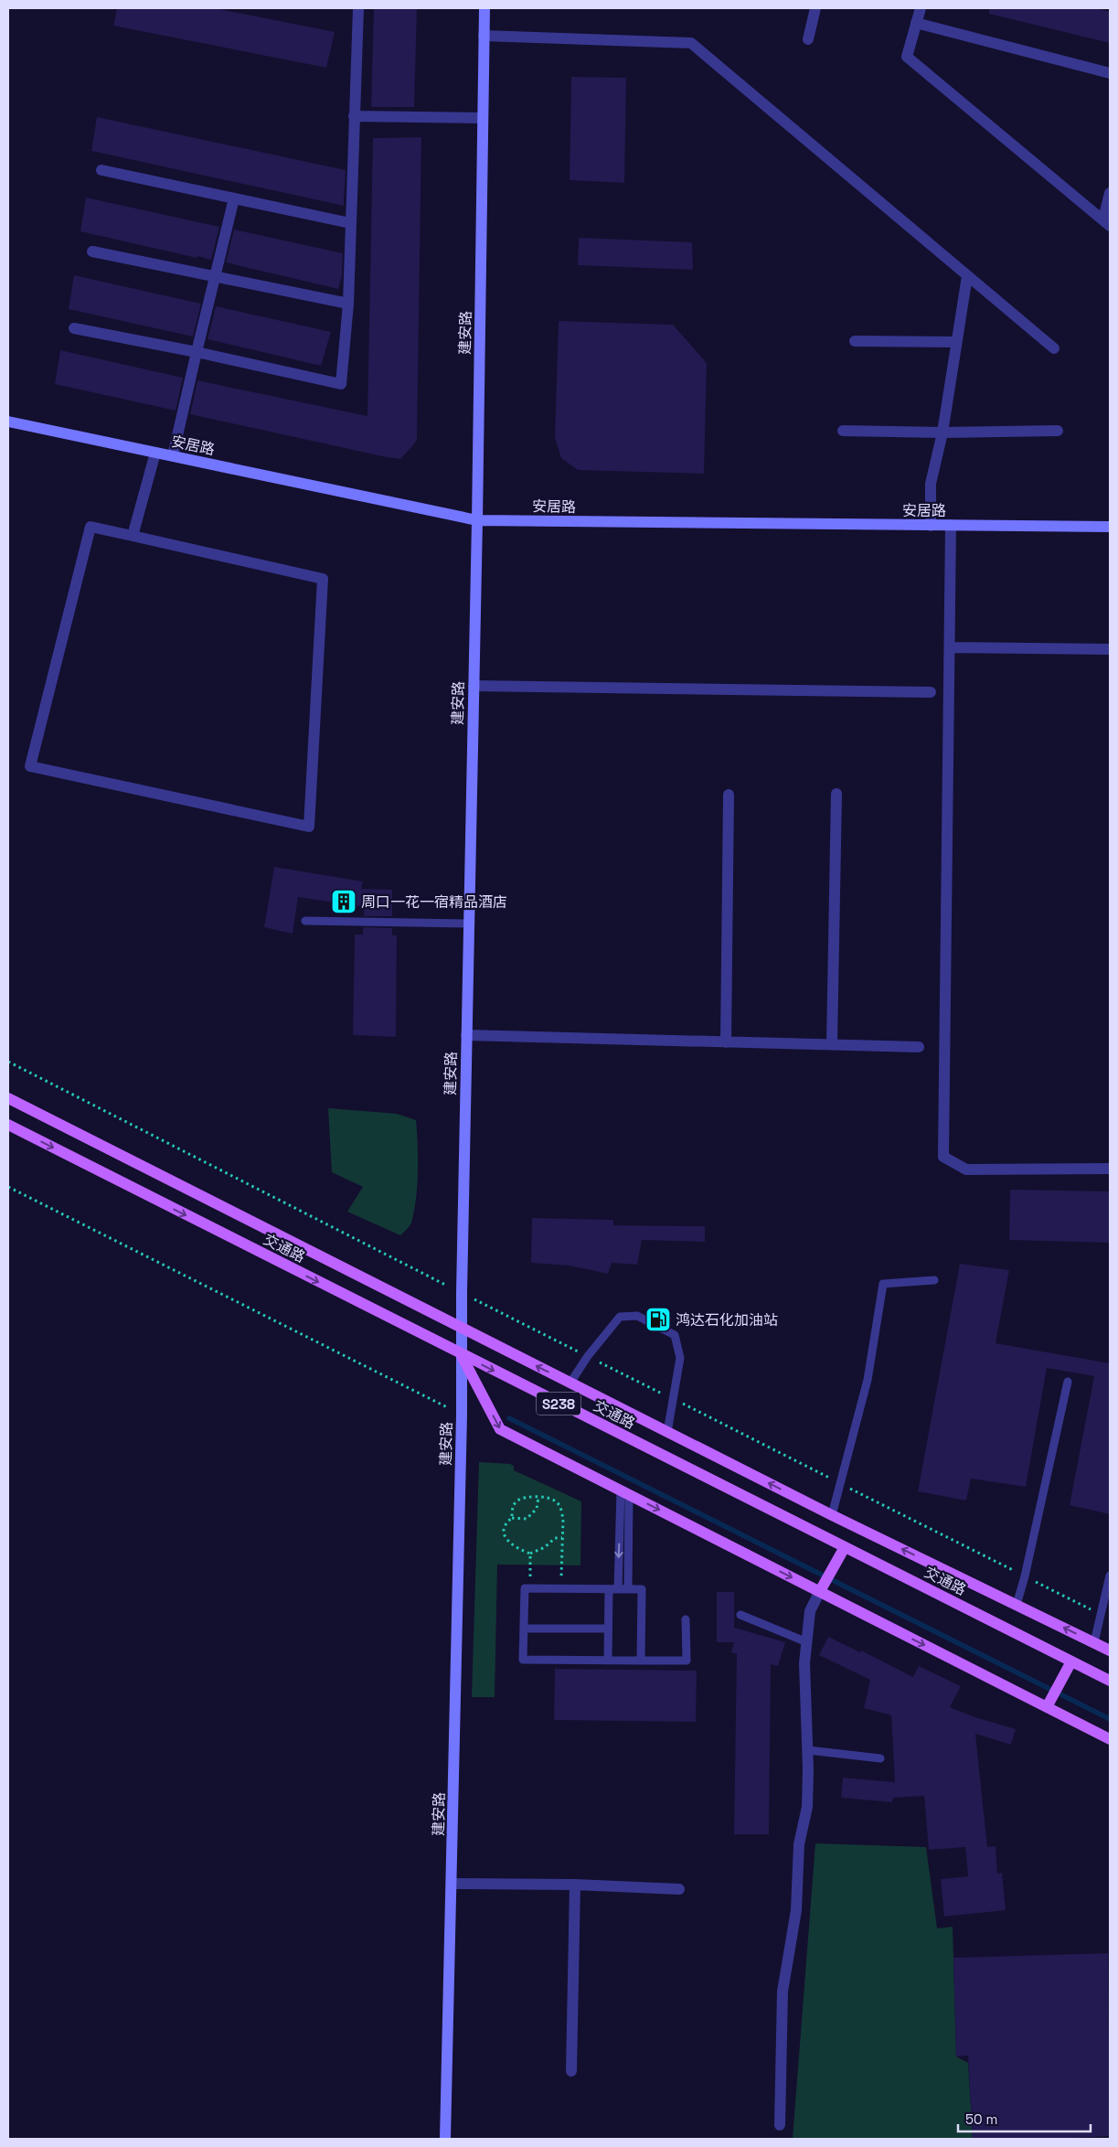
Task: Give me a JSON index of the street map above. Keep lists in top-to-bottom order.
{
  "streets": {
    "main road": ["交通路", "S238"],
    "street": ["建安路", "安居路"]
  },
  "crossings": [
    ["建安路", "安居路"],
    ["建安路", "交通路"]
  ],
  "places": {
    "building": ["周口一花一宿精品酒店"],
    "fuel station": ["鸿达石化加油站"]
  },
  "scale_bar": "50 m"
}
